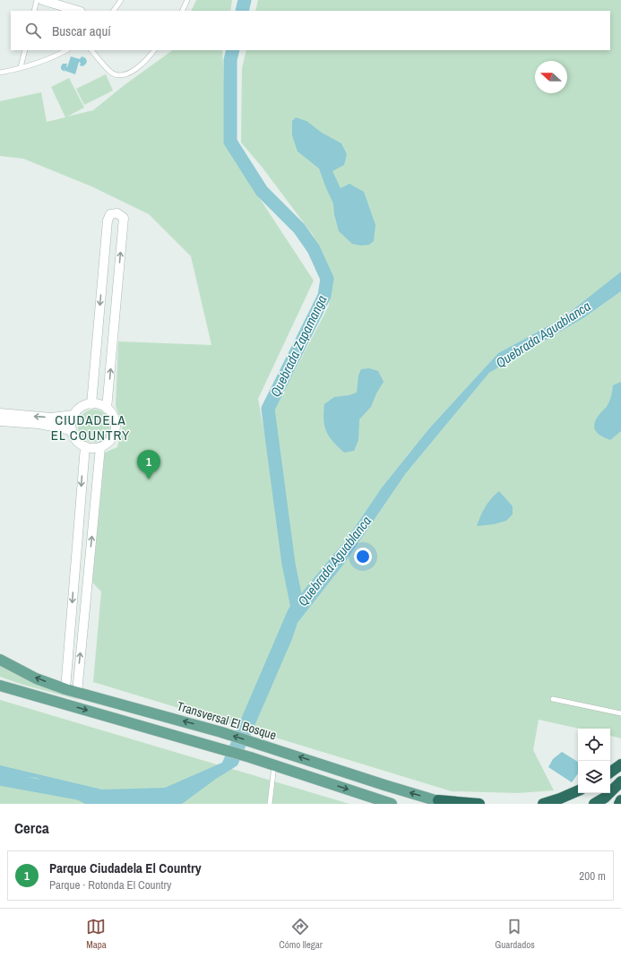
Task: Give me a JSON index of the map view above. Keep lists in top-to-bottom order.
{
  "streets": {
    "main road": ["Transversal El Bosque"]
  },
  "districts": ["CIUDADELA EL COUNTRY"],
  "water": ["Quebrada Aguablanca", "Quebrada Zapamanga"],
  "north": "left",
  "page": {
    "search": "Buscar aquí",
    "pins": "1",
    "heading": "Cerca",
    "list": [
      {
        "mark": "1",
        "name": "Parque Ciudadela El Country",
        "note": "Parque · Rotonda El Country",
        "value": "200 m"
      }
    ],
    "nav": ["Mapa", "Cómo llegar", "Guardados"]
  }
}
